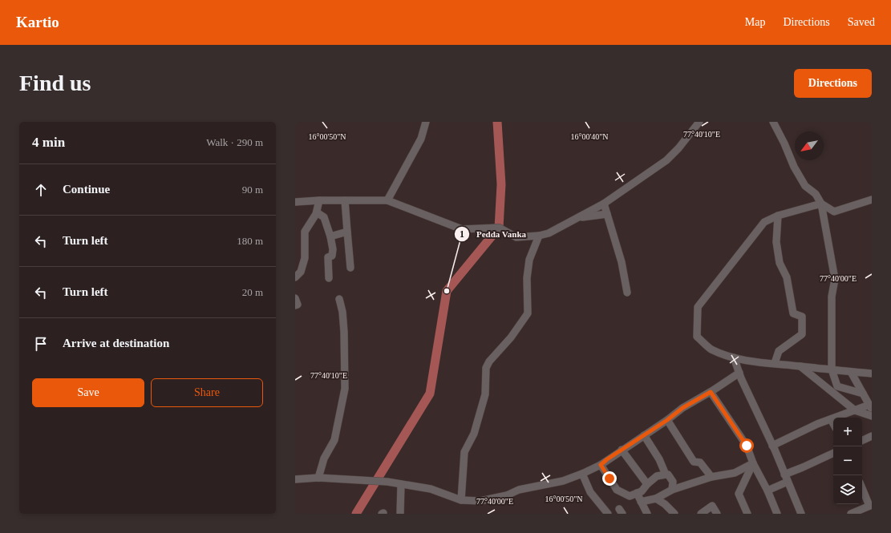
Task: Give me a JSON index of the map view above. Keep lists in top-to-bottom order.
{
  "places": ["Pedda Vanka"],
  "north": "bottom left",
  "page": {
    "header": "Kartio",
    "nav": ["Map", "Directions", "Saved"],
    "buttons": [
      "Directions",
      ["Save", "Share"]
    ],
    "title": "Find us",
    "heading": ["4 min", "Walk · 290 m"],
    "list": [
      ["Continue", "90 m"],
      ["Turn left", "180 m"],
      ["Turn left", "20 m"],
      "Arrive at destination"
    ],
    "map_buttons": ["+", "−"]
  },
  "coordinates": [
    "77°40'10\"E",
    "16°00'50\"N",
    "16°00'40\"N",
    "77°40'00\"E"
  ]
}
